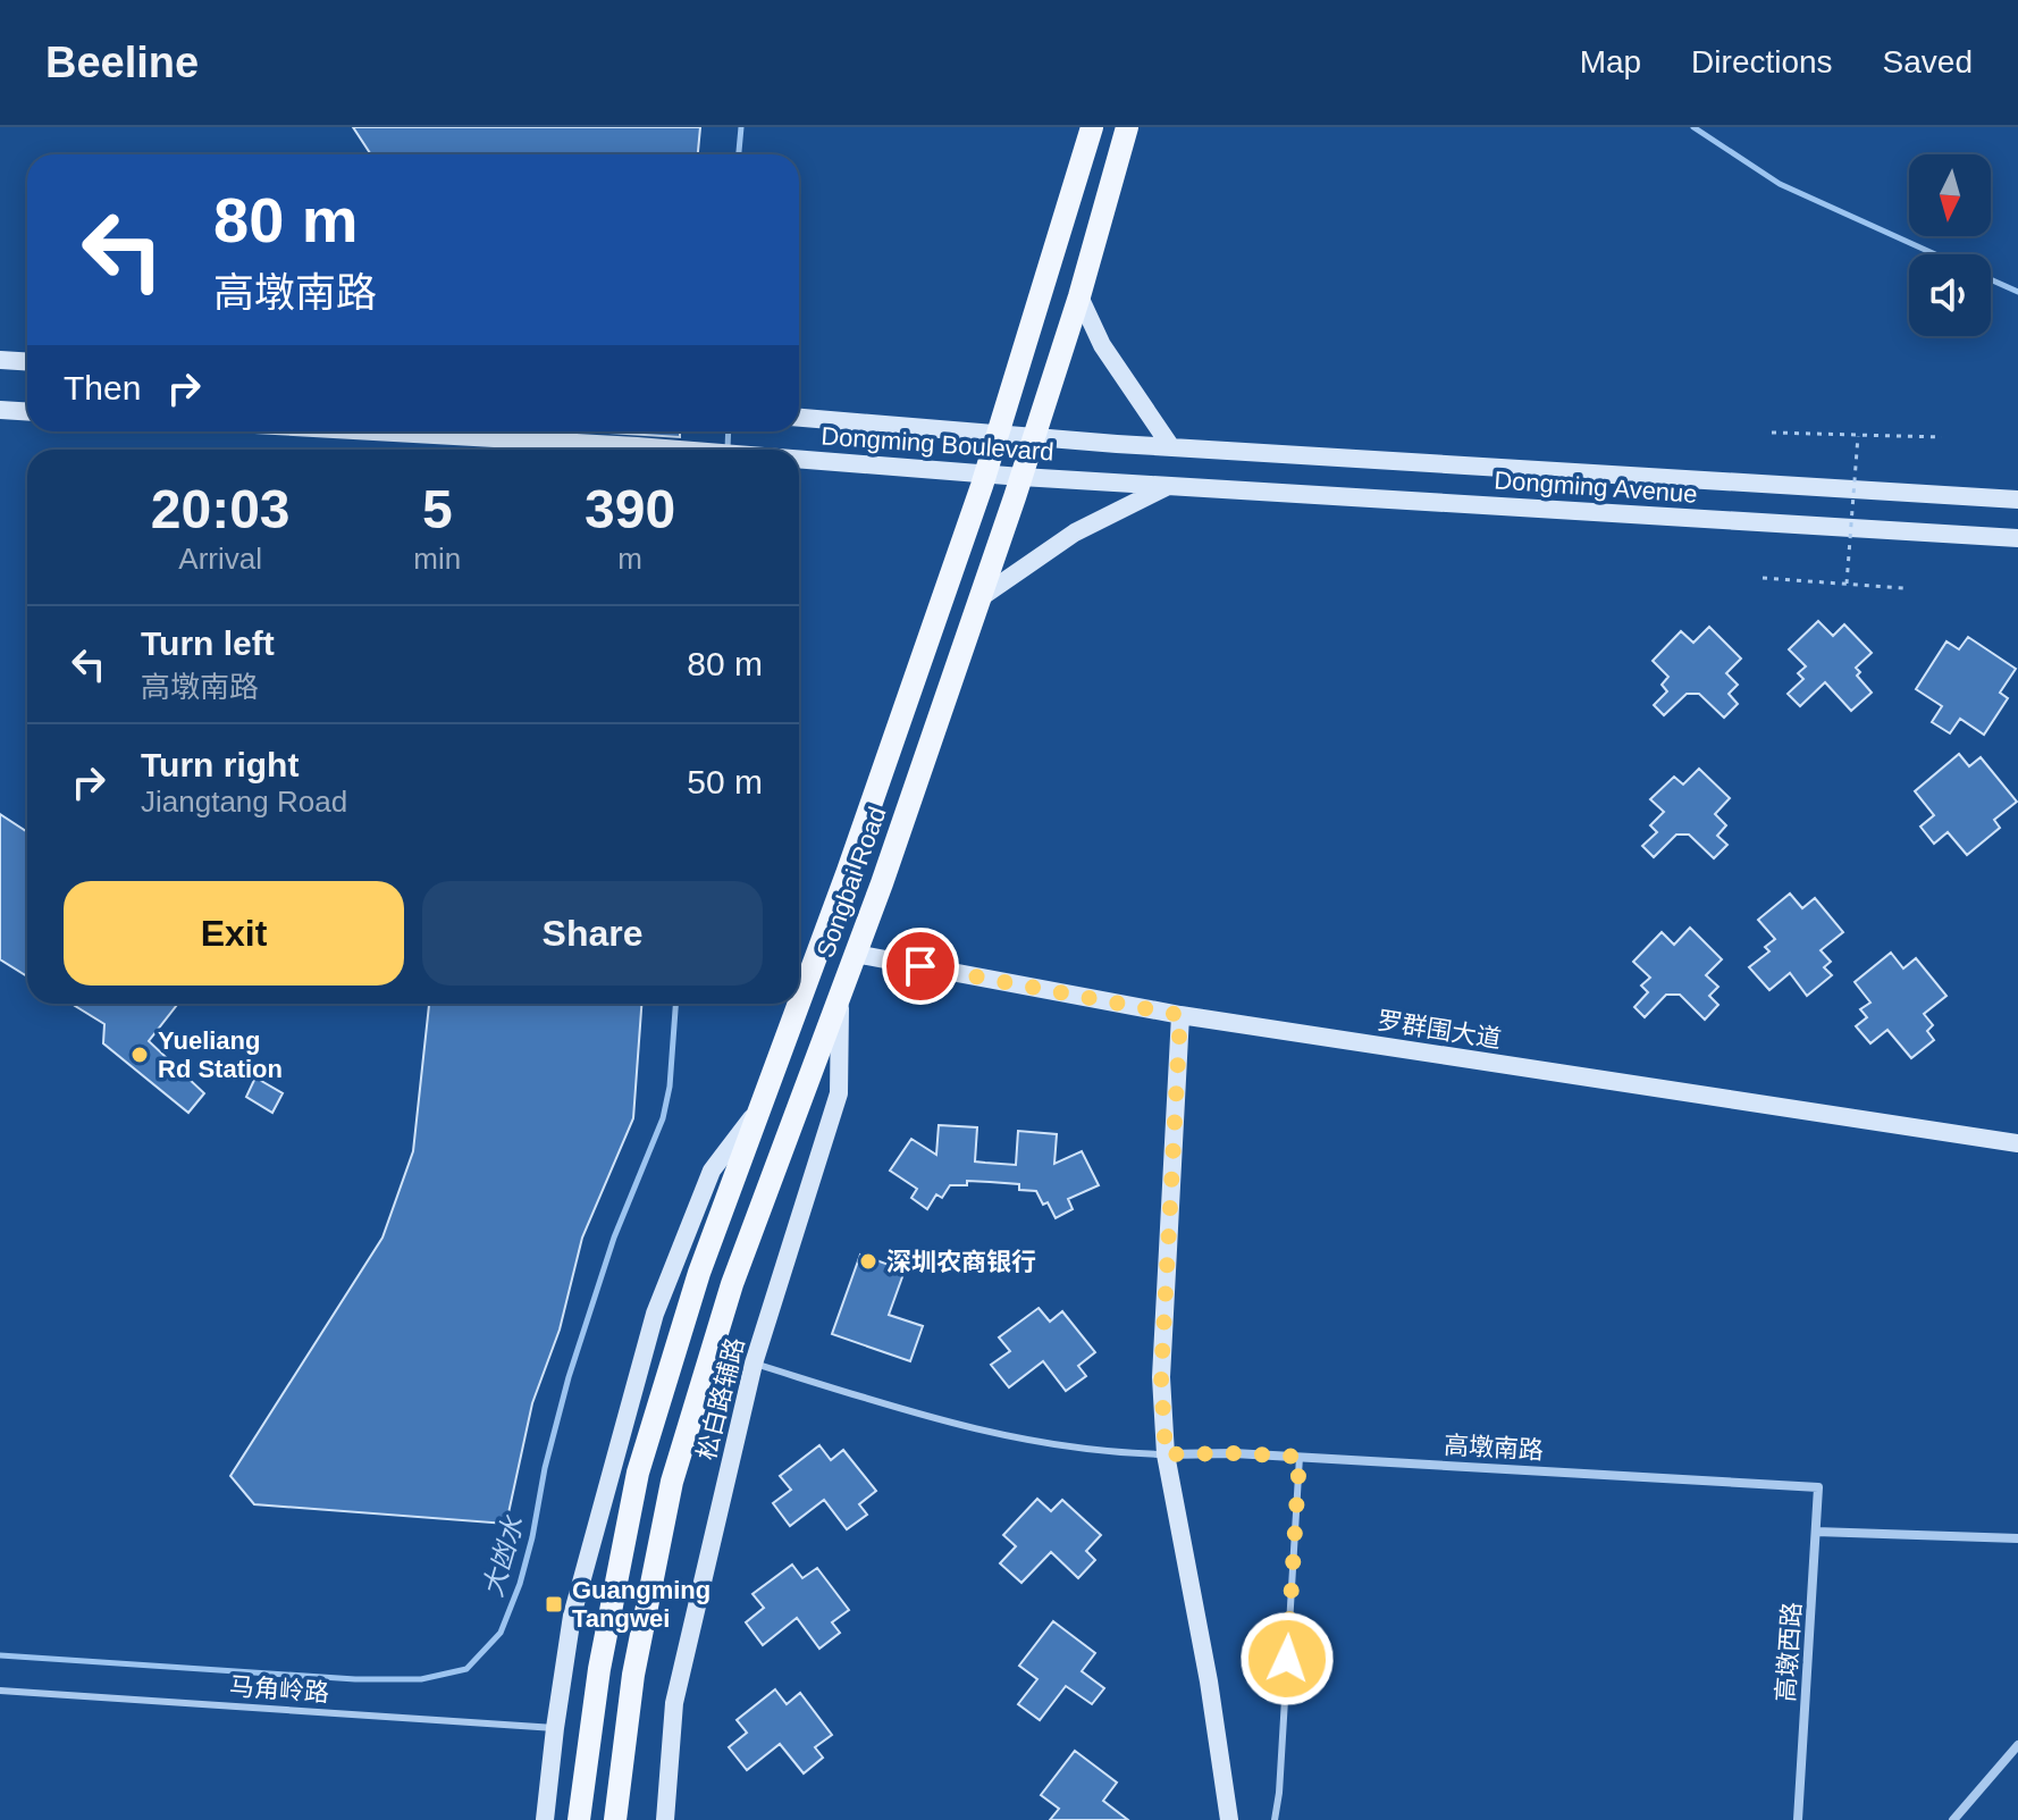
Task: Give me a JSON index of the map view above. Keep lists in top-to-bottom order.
{
  "streets": {
    "main road": [
      "Dongming Boulevard",
      "Dongming Avenue",
      "Songbai Road",
      "罗群围大道",
      "松白路辅路"
    ],
    "street": ["高墩南路", "高墩西路"],
    "lane": ["马角岭路"]
  },
  "crossings": [
    ["Dongming Boulevard", "Dongming Avenue"],
    ["Dongming Boulevard", "Songbai Road"],
    ["Songbai Road", "罗群围大道"],
    ["Songbai Road", "松白路辅路"],
    ["高墩南路", "高墩西路"]
  ],
  "water": ["大凼水"],
  "places": {
    "other": ["Yueliang Rd Station", "深圳农商银行"],
    "transit": ["Guangming Tangwei"]
  },
  "north": "bottom",
  "page": {
    "header": "Beeline",
    "nav": ["Map", "Directions", "Saved"],
    "turn": ["80 m", "高墩南路"],
    "then": "Then",
    "eta": [
      "20:03",
      "Arrival",
      "5",
      "min",
      "390",
      "m"
    ],
    "list": [
      {
        "name": "Turn left",
        "note": "高墩南路",
        "value": "80 m"
      },
      {
        "name": "Turn right",
        "note": "Jiangtang Road",
        "value": "50 m"
      }
    ],
    "buttons": ["Exit", "Share"]
  }
}
